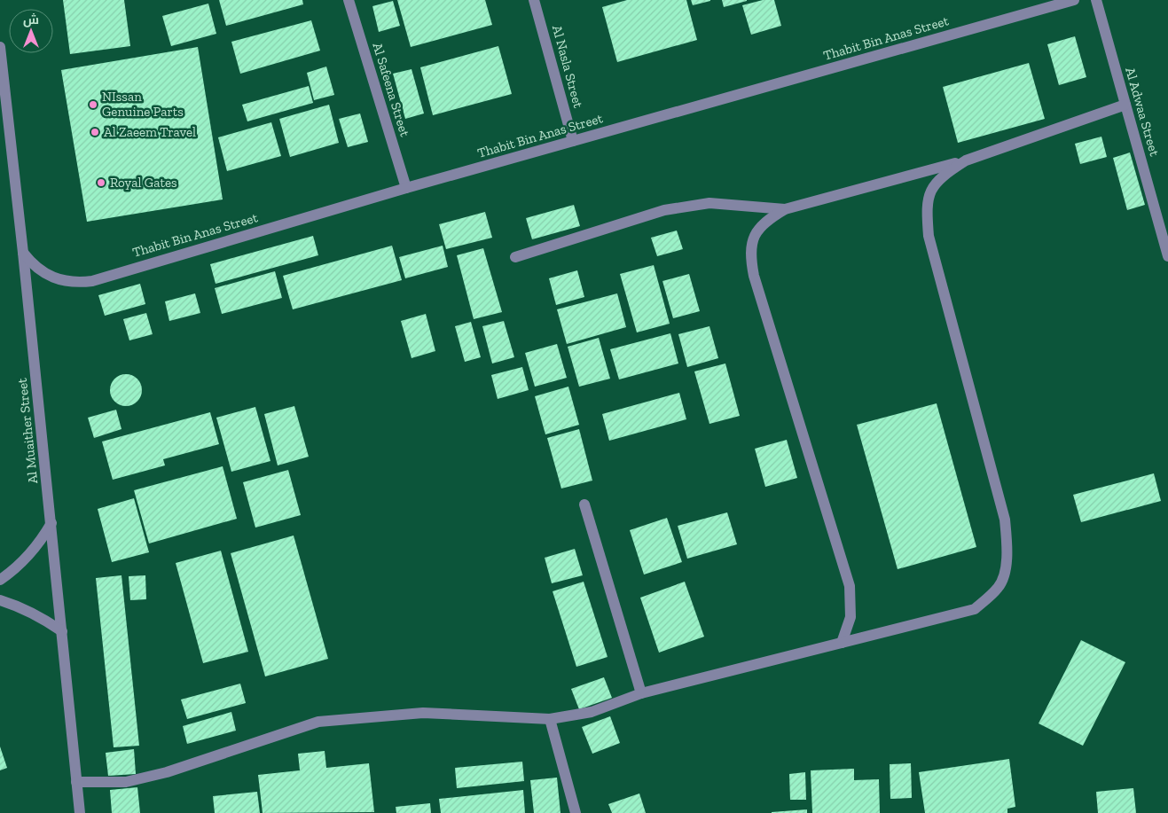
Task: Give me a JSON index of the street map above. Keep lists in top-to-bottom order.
{
  "streets": {
    "street": [
      "Thabit Bin Anas Street",
      "Al Nasla Street",
      "Al Safeena Street",
      "Al Adwaa Street",
      "Al Muaither Street"
    ]
  },
  "crossings": [
    ["Thabit Bin Anas Street", "Al Nasla Street"],
    ["Thabit Bin Anas Street", "Al Safeena Street"],
    ["Thabit Bin Anas Street", "Al Muaither Street"]
  ],
  "places": ["NIssan Genuine Parts", "Al Zaeem Travel", "Royal Gates"],
  "north": "top"
}
